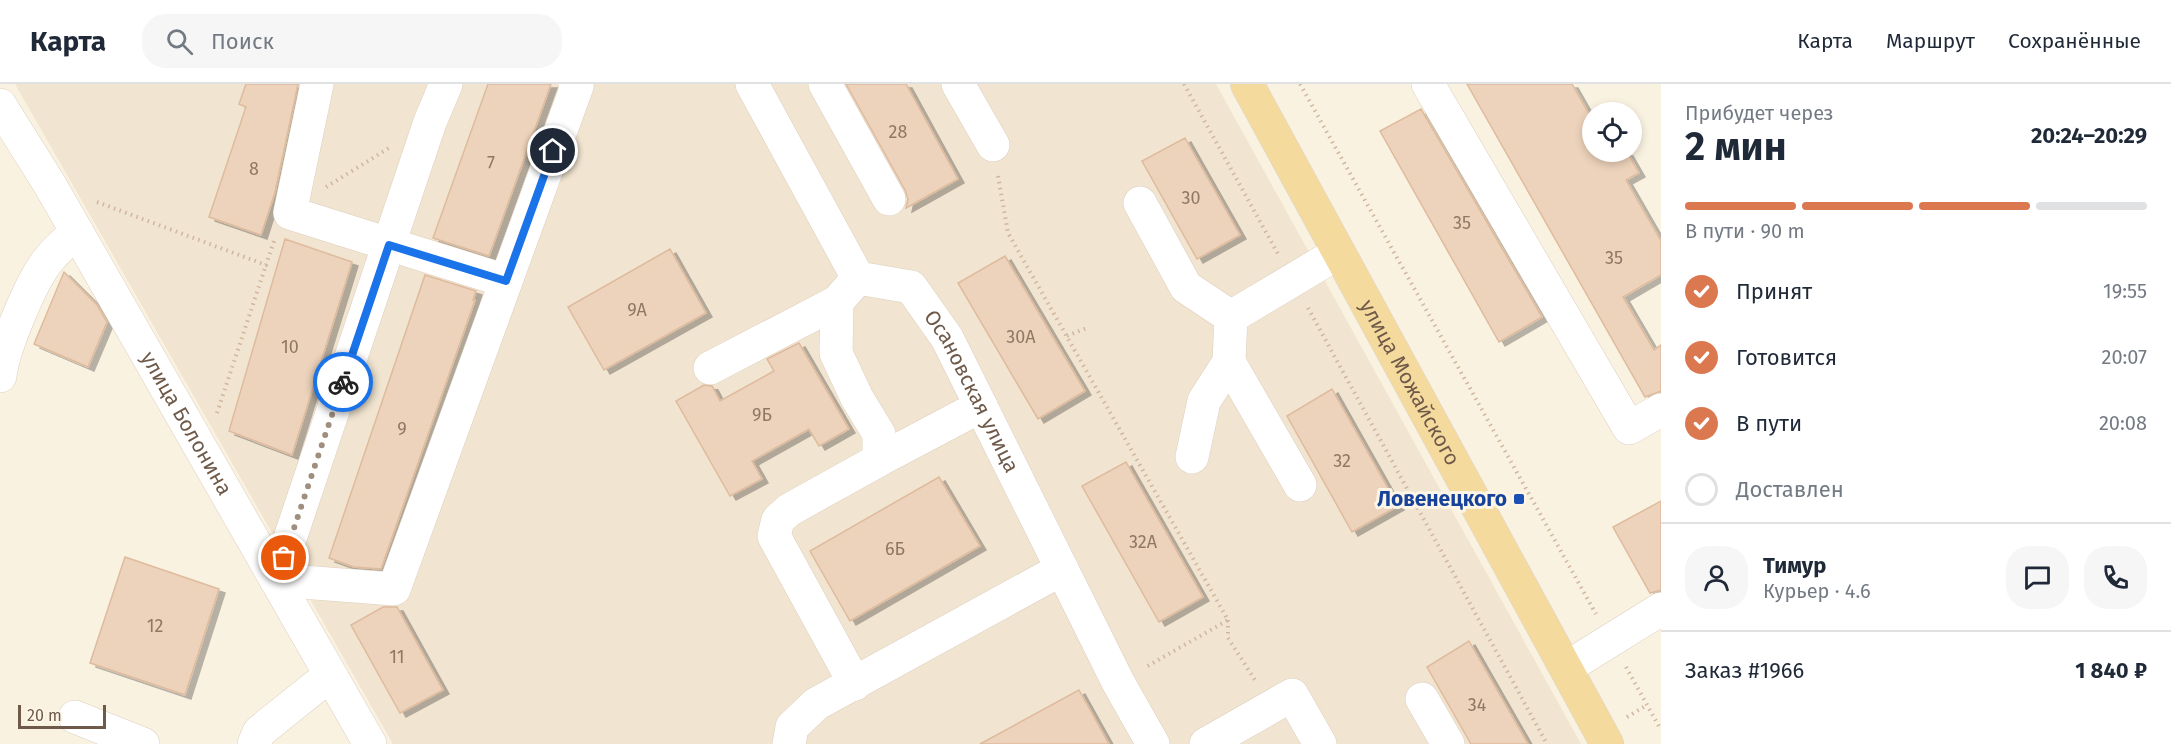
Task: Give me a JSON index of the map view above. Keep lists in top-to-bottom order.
{
  "streets": {
    "main road": ["улица Можайского"],
    "street": ["Осановская улица", "улица Болонина"]
  },
  "places": {
    "transit": ["Ловенецкого"]
  },
  "house_numbers": [
    "28",
    "7",
    "8",
    "30",
    "35",
    "35",
    "9А",
    "30А",
    "10",
    "9Б",
    "9",
    "32",
    "32А",
    "6Б",
    "12",
    "11",
    "34"
  ],
  "scale_bar": "20 m",
  "page": {
    "header": "Карта",
    "search": "Поиск",
    "nav": ["Карта", "Маршрут", "Сохранённые"],
    "heading": ["2 мин", "Прибудет через", "20:24–20:29"],
    "panel": [
      "Тимур",
      "Курьер · 4.6",
      "Заказ #1966",
      "1 840 ₽"
    ],
    "bar": "В пути · 90 m",
    "list": [
      ["Принят", "19:55"],
      ["Готовится", "20:07"],
      ["В пути", "20:08"],
      "Доставлен"
    ],
    "scale": "20 m"
  }
}
